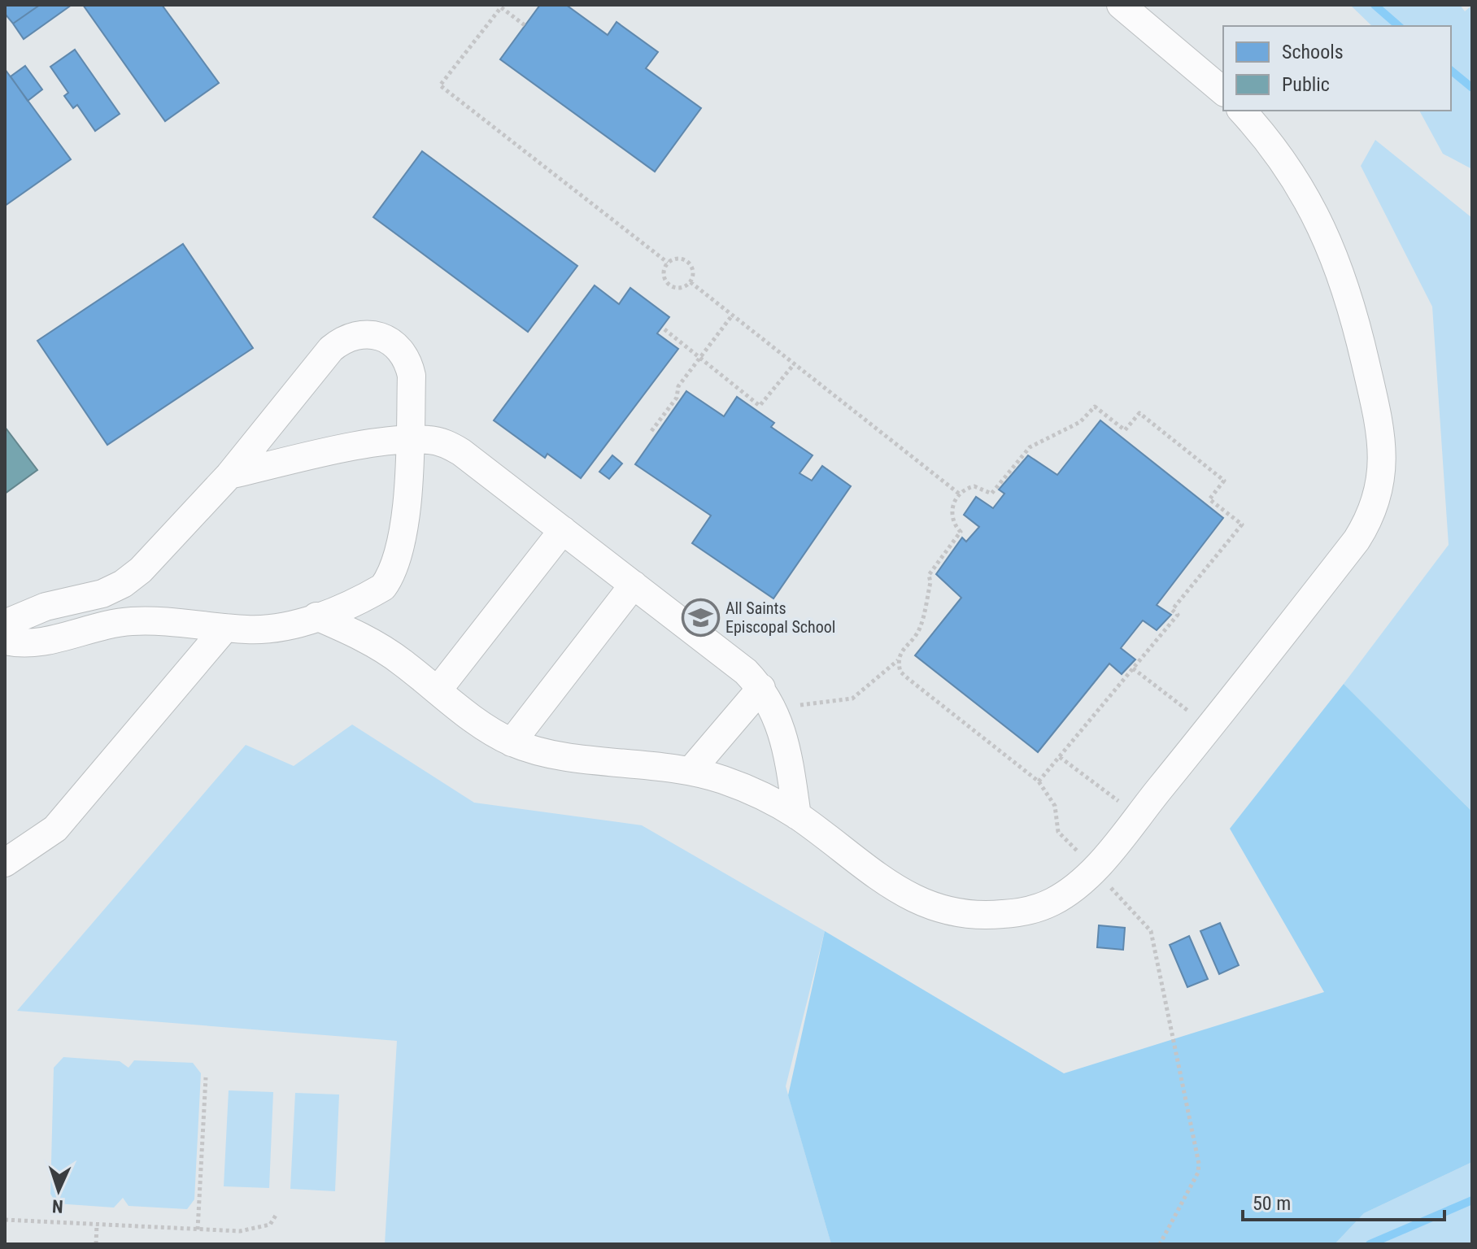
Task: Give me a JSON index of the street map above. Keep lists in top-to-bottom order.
{
  "places": {
    "school or university": ["All Saints Episcopal School"]
  },
  "legend": ["Schools", "Public"],
  "scale_bar": "50 m",
  "north": "bottom"
}
